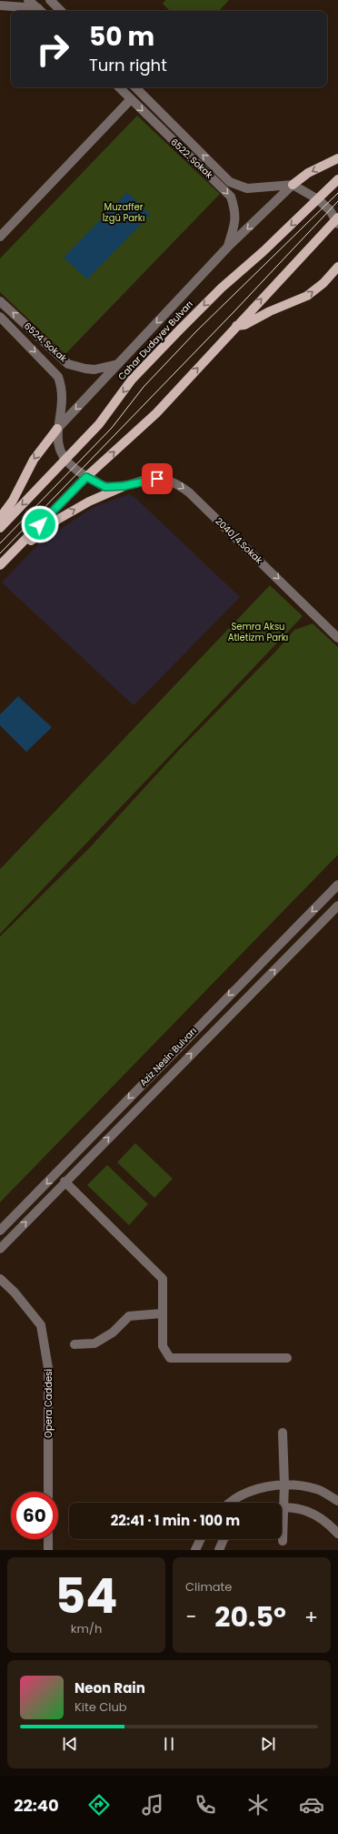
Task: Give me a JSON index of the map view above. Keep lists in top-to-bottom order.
{
  "streets": {
    "main road": ["Cahar Dudayev Bulvarı"],
    "street": [
      "6522. Sokak",
      "6524. Sokak",
      "2040/4.Sokak",
      "Aziz Nesin Bulvarı",
      "Opera Caddesi"
    ]
  },
  "crossings": [
    ["Cahar Dudayev Bulvarı", "6524. Sokak"],
    ["Cahar Dudayev Bulvarı", "2040/4.Sokak"],
    ["6524. Sokak", "2040/4.Sokak"]
  ],
  "one_way": ["2040/4.Sokak"],
  "parks": ["Muzaffer İzgü Parkı", "Semra Aksu Atletizm Parkı"],
  "page": {
    "turn": ["50 m", "Turn right"],
    "limit": "60",
    "trip": "22:41 · 1 min · 100 m",
    "tile": [
      ["54", "km/h"],
      "Climate"
    ],
    "heat": ["−", "20.5°", "+"],
    "song": ["Neon Rain", "Kite Club"],
    "tabs": "22:40"
  }
}
